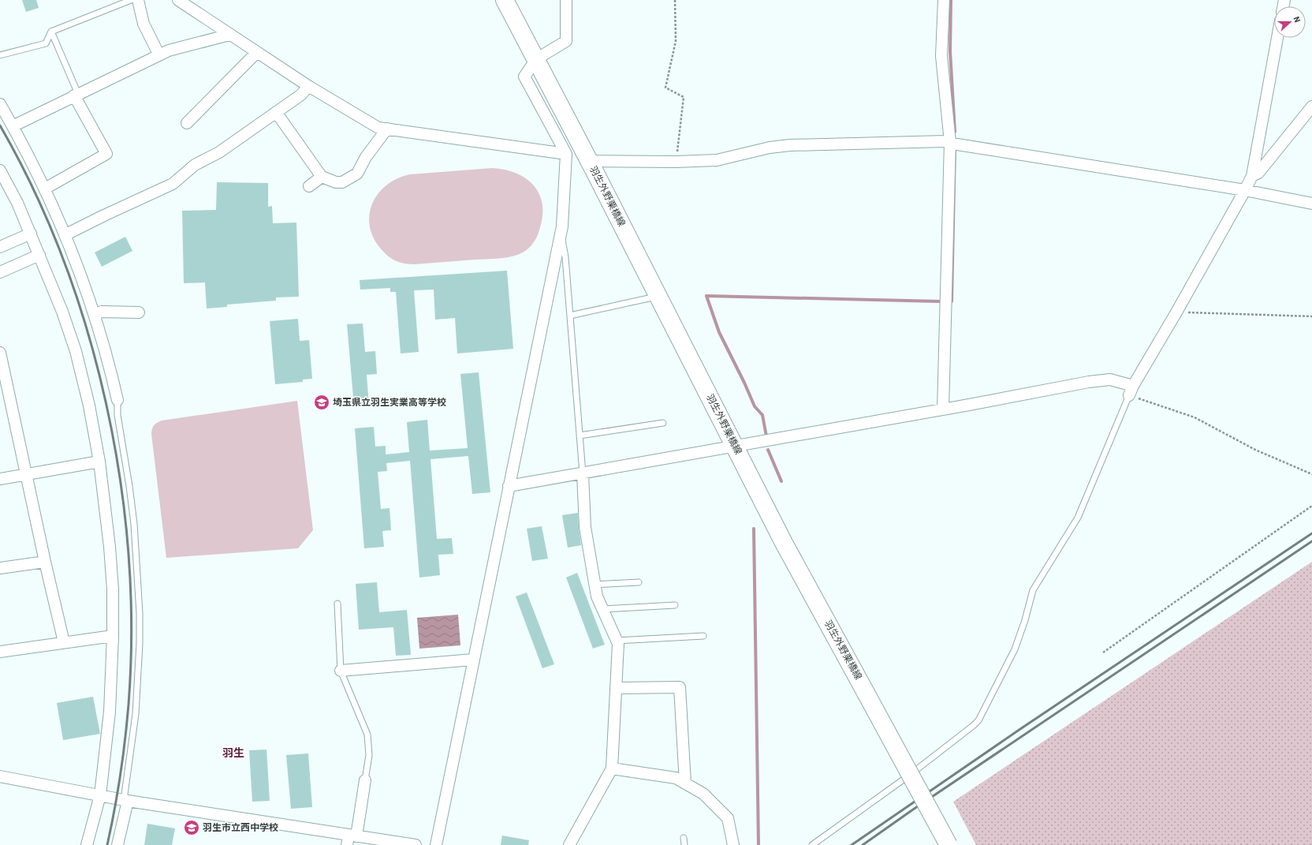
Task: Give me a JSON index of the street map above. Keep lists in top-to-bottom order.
{
  "streets": {
    "main road": ["羽生外野栗橋線"]
  },
  "districts": ["羽生"],
  "places": {
    "school or university": ["埼玉県立羽生実業高等学校", "羽生市立西中学校"]
  },
  "north": "right"
}
